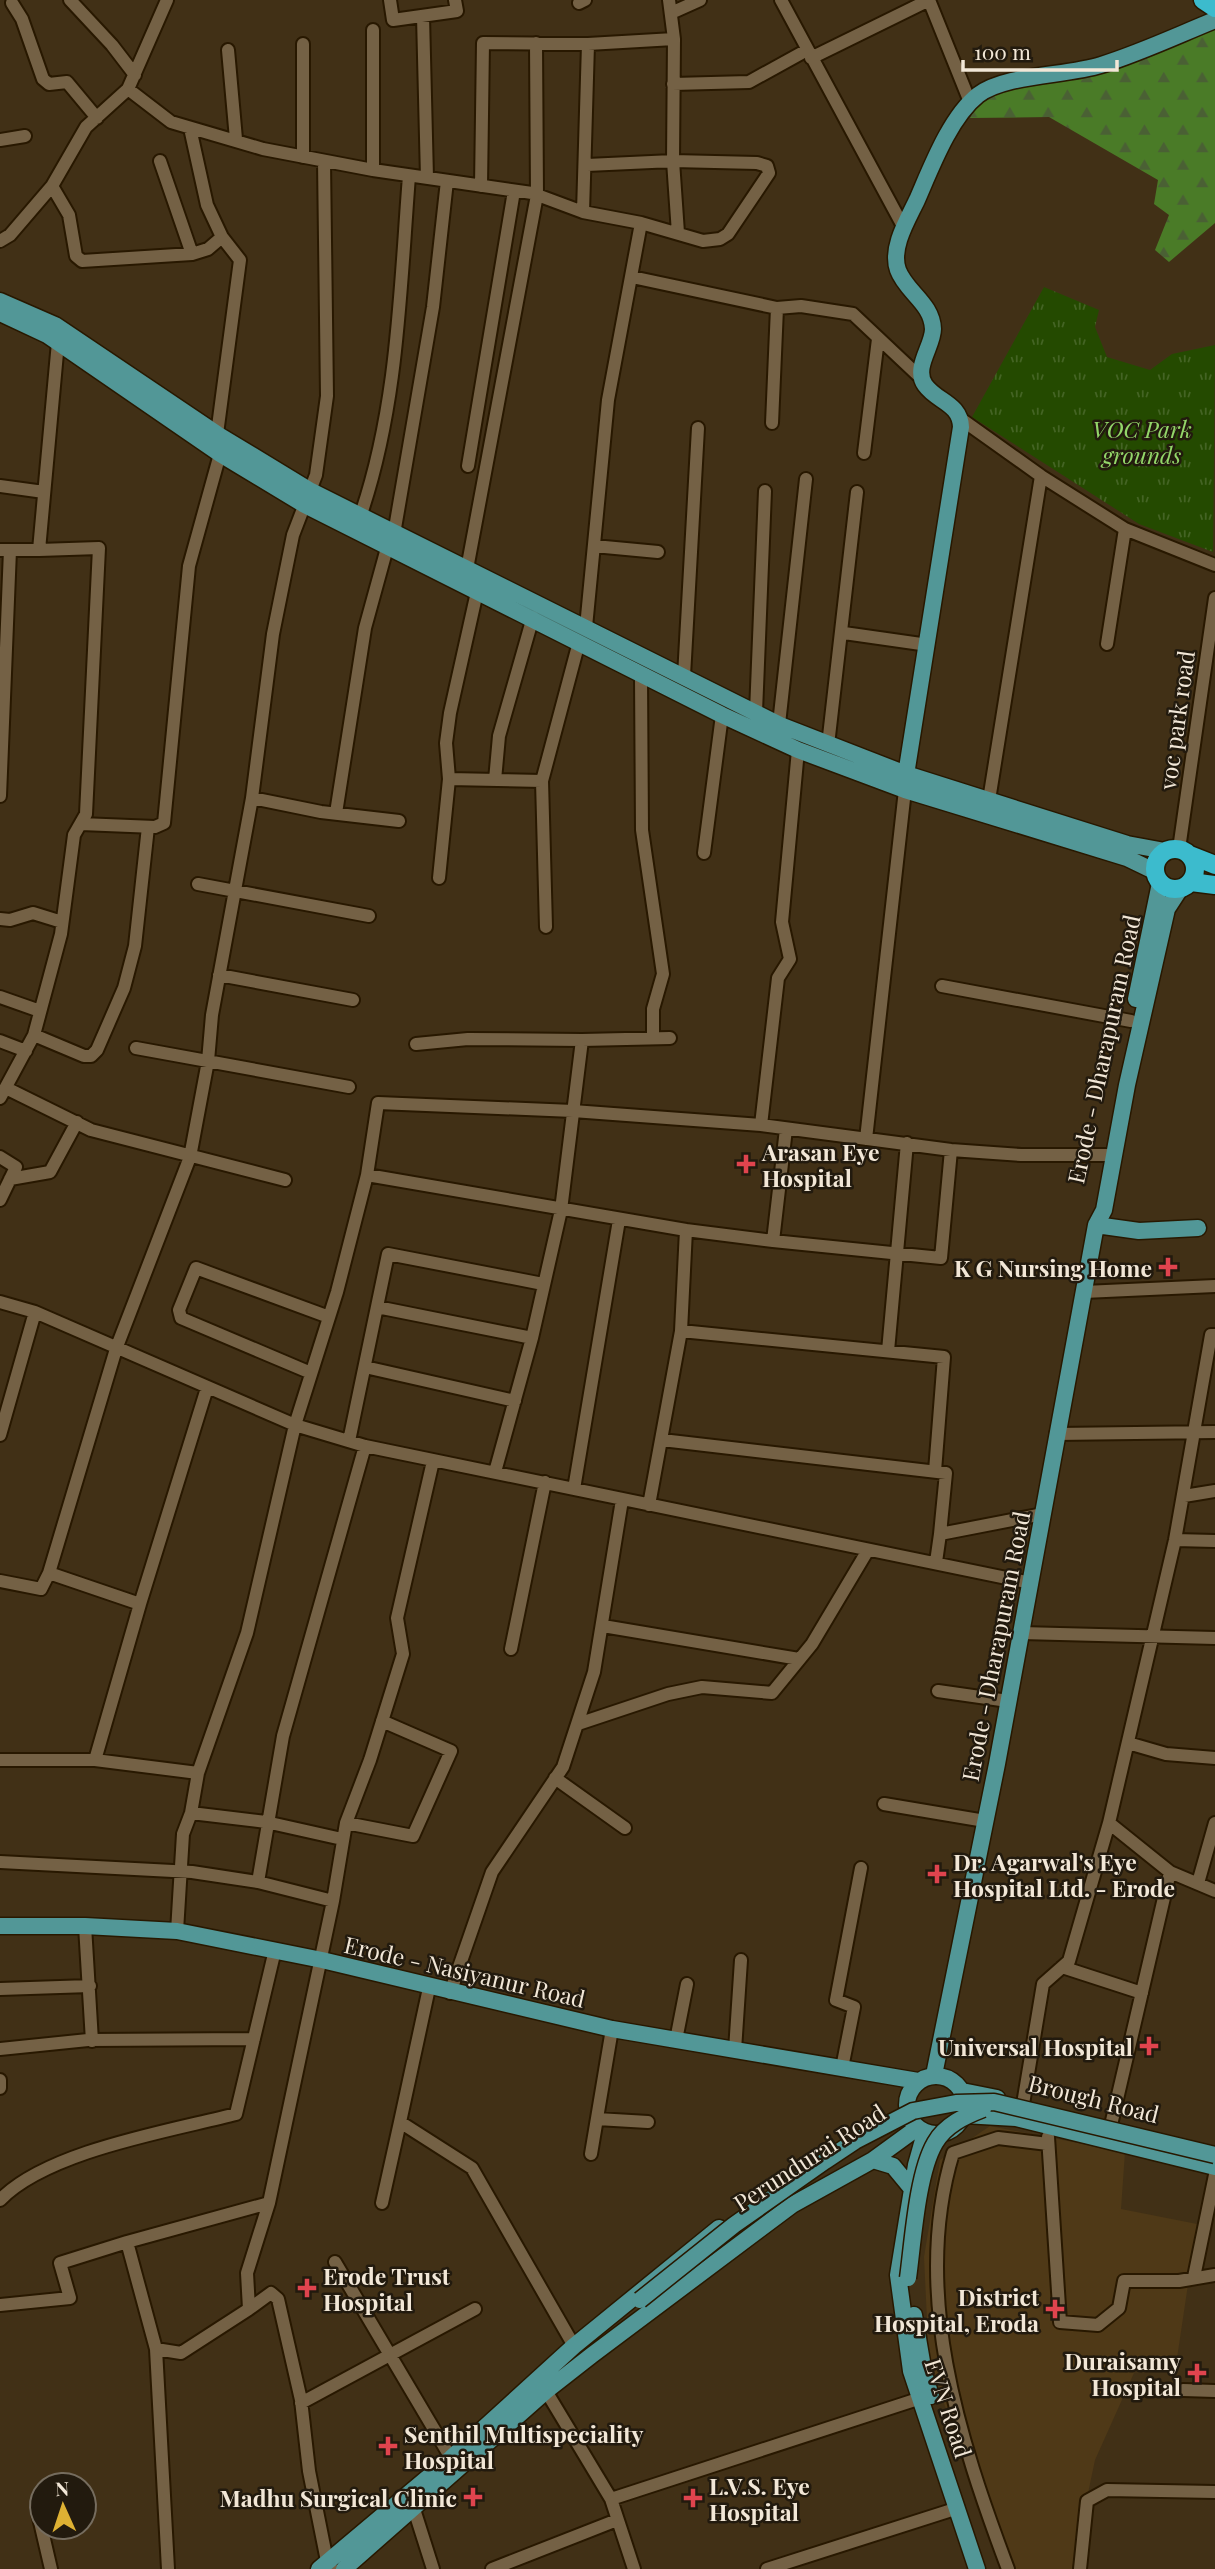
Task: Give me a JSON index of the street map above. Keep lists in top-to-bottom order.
{
  "streets": {
    "main road": [
      "Erode - Dharapuram Road",
      "Erode - Nasiyanur Road",
      "Brough Road",
      "Perundurai Road",
      "EVN Road"
    ],
    "street": ["voc park road"]
  },
  "crossings": [
    ["voc park road", "Erode - Dharapuram Road"],
    ["Erode - Dharapuram Road", "Erode - Nasiyanur Road"],
    ["Erode - Dharapuram Road", "Brough Road"],
    ["Erode - Dharapuram Road", "EVN Road"],
    ["Erode - Nasiyanur Road", "Brough Road"],
    ["Erode - Nasiyanur Road", "EVN Road"],
    ["Brough Road", "Perundurai Road"],
    ["Brough Road", "EVN Road"]
  ],
  "parks": ["VOC Park grounds"],
  "places": {
    "health": [
      "Arasan Eye Hospital",
      "K G Nursing Home",
      "Dr. Agarwal's Eye Hospital Ltd. - Erode",
      "Universal Hospital",
      "Erode Trust Hospital",
      "District Hospital, Eroda",
      "Duraisamy Hospital",
      "Senthil Multispeciality Hospital",
      "Madhu Surgical Clinic",
      "L.V.S. Eye Hospital"
    ]
  },
  "scale_bar": "100 m",
  "north": "top"
}
